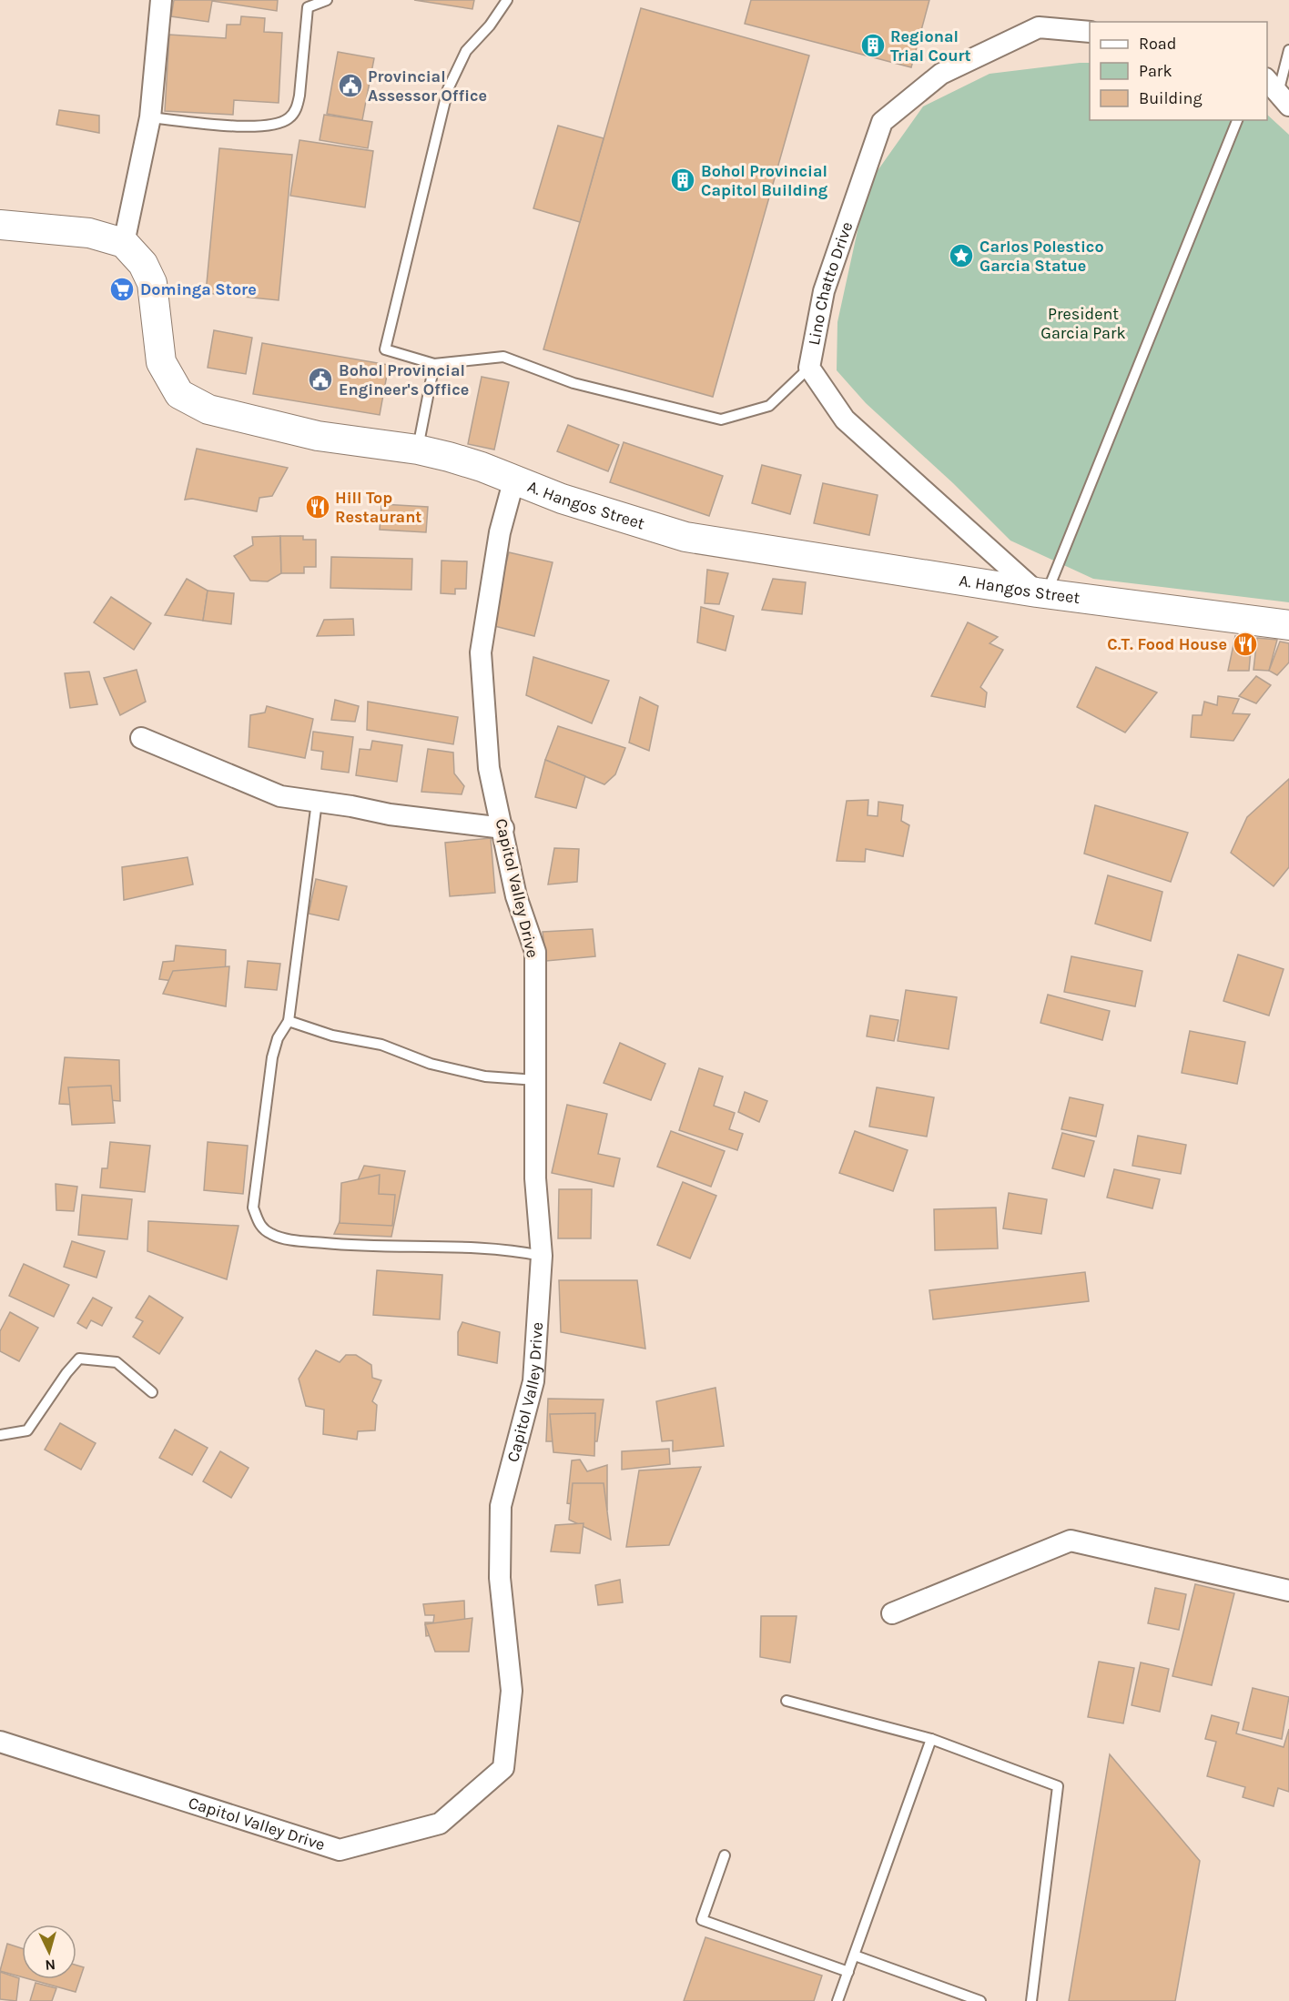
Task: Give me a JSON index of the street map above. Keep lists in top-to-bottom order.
{
  "streets": {
    "street": ["Lino Chatto Drive", "A. Hangos Street", "Capitol Valley Drive"]
  },
  "crossings": [
    ["Lino Chatto Drive", "A. Hangos Street"],
    ["A. Hangos Street", "Capitol Valley Drive"]
  ],
  "parks": ["President Garcia Park"],
  "places": {
    "building": ["Regional Trial Court", "Bohol Provincial Capitol Building"],
    "public building": ["Provincial Assessor Office", "Bohol Provincial Engineer's Office"],
    "place": ["Carlos Polestico Garcia Statue"],
    "supermarket": ["Dominga Store"],
    "restaurant": ["Hill Top Restaurant", "C.T. Food House"]
  },
  "legend": ["Road", "Park", "Building"],
  "north": "bottom"
}
